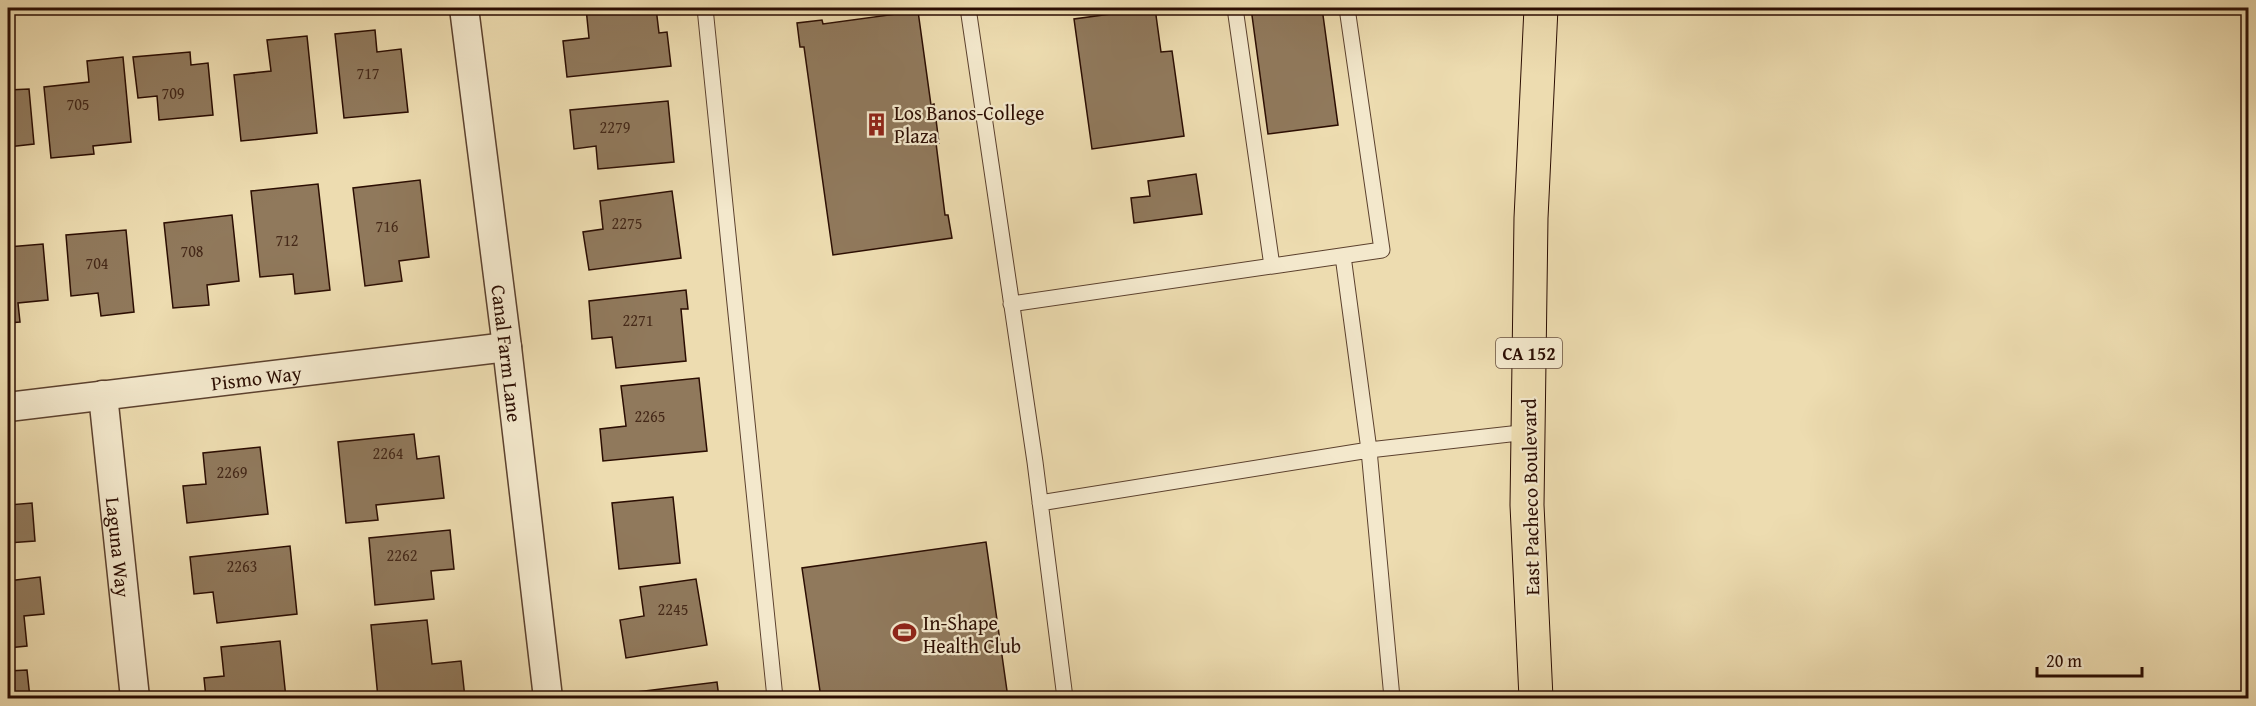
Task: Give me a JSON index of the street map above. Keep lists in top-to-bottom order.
{
  "streets": {
    "highway": ["CA 152", "East Pacheco Boulevard"],
    "street": ["Canal Farm Lane", "Pismo Way", "Laguna Way"]
  },
  "crossings": [
    ["Canal Farm Lane", "Pismo Way"],
    ["Pismo Way", "Laguna Way"]
  ],
  "places": {
    "building": ["Los Banos-College Plaza"],
    "sports": ["In-Shape Health Club"]
  },
  "house_numbers": [
    "717",
    "709",
    "705",
    "2279",
    "2275",
    "716",
    "712",
    "708",
    "704",
    "2271",
    "2265",
    "2264",
    "2269",
    "2262",
    "2263",
    "2245"
  ],
  "scale_bar": "20 m"
}
